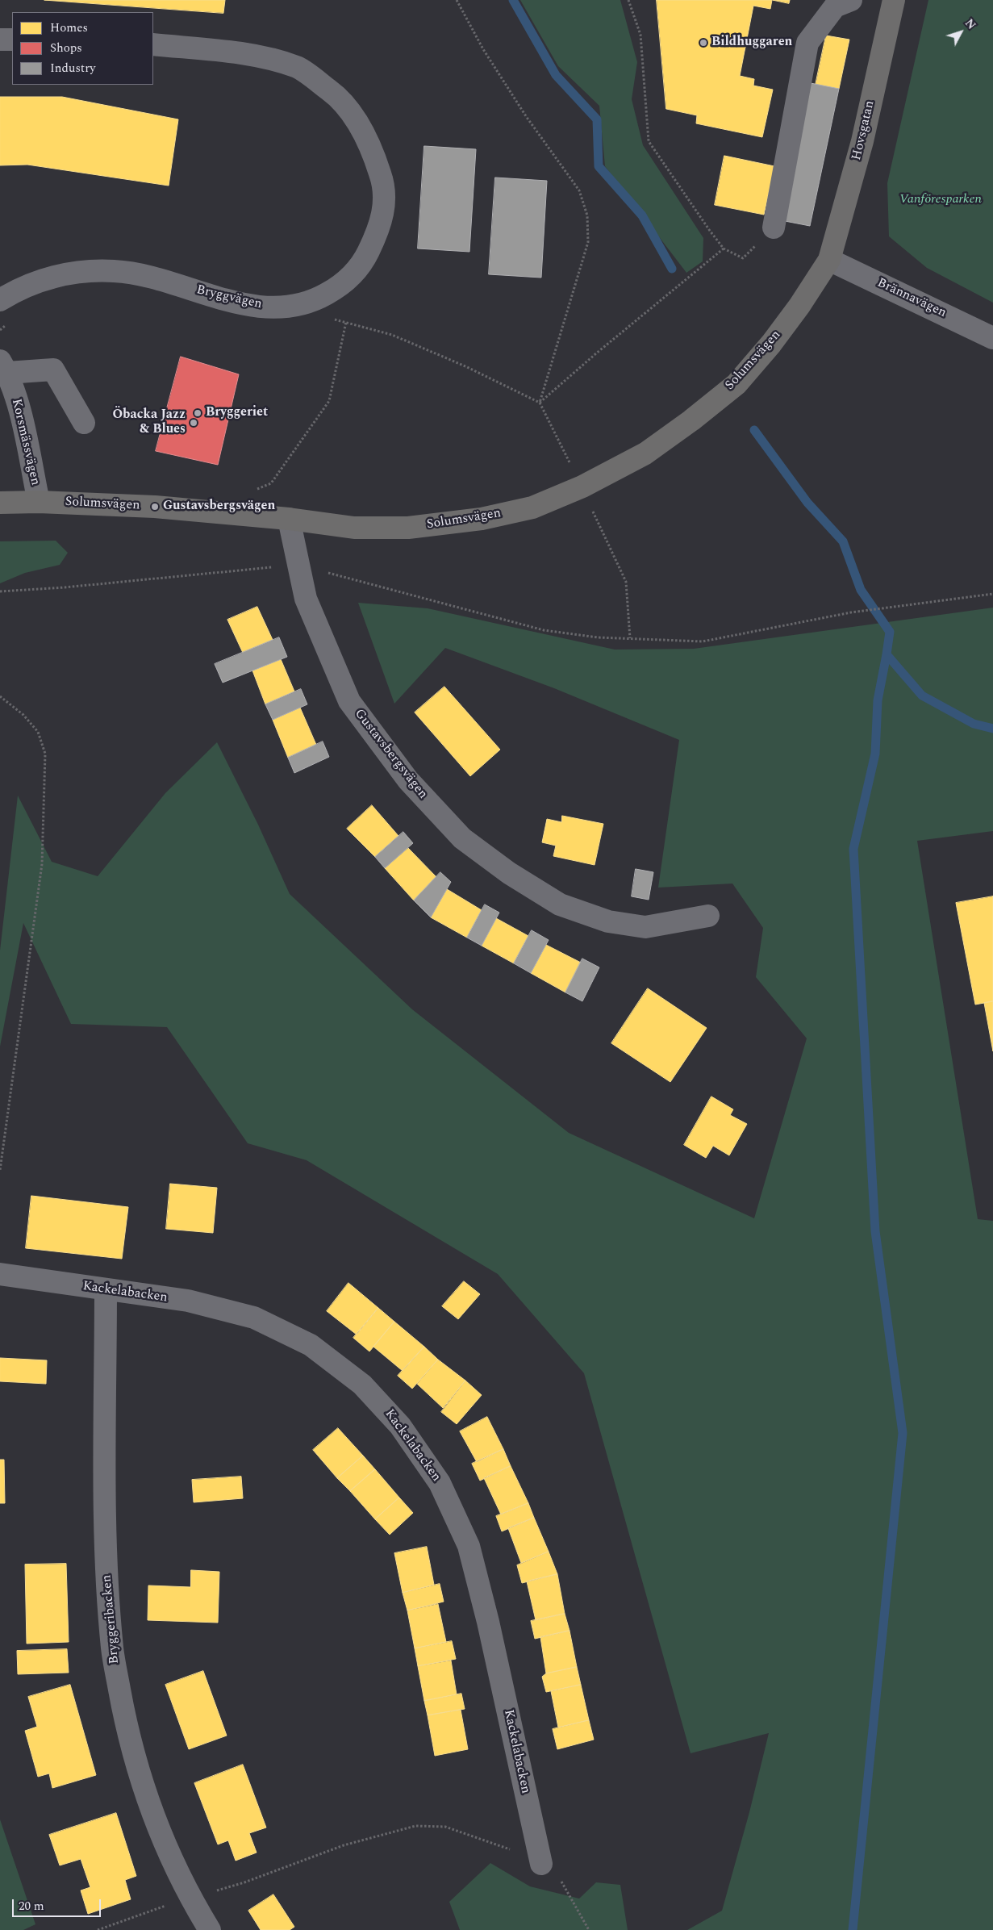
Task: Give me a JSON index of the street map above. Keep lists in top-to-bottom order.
{
  "streets": {
    "main road": ["Hovsgatan", "Solumsvägen"],
    "street": [
      "Bryggvägen",
      "Brännavägen",
      "Korsmässvägen",
      "Gustavsbergsvägen",
      "Kackelabacken",
      "Bryggeribacken"
    ]
  },
  "crossings": [
    ["Hovsgatan", "Brännavägen"],
    ["Hovsgatan", "Solumsvägen"],
    ["Brännavägen", "Solumsvägen"],
    ["Solumsvägen", "Korsmässvägen"],
    ["Solumsvägen", "Gustavsbergsvägen"],
    ["Kackelabacken", "Bryggeribacken"]
  ],
  "parks": ["Vanföresparken"],
  "places": [
    "Bildhuggaren",
    "Bryggeriet",
    "Öbacka Jazz & Blues",
    "Gustavsbergsvägen"
  ],
  "legend": ["Homes", "Shops", "Industry"],
  "scale_bar": "20 m",
  "north": "top right"
}
